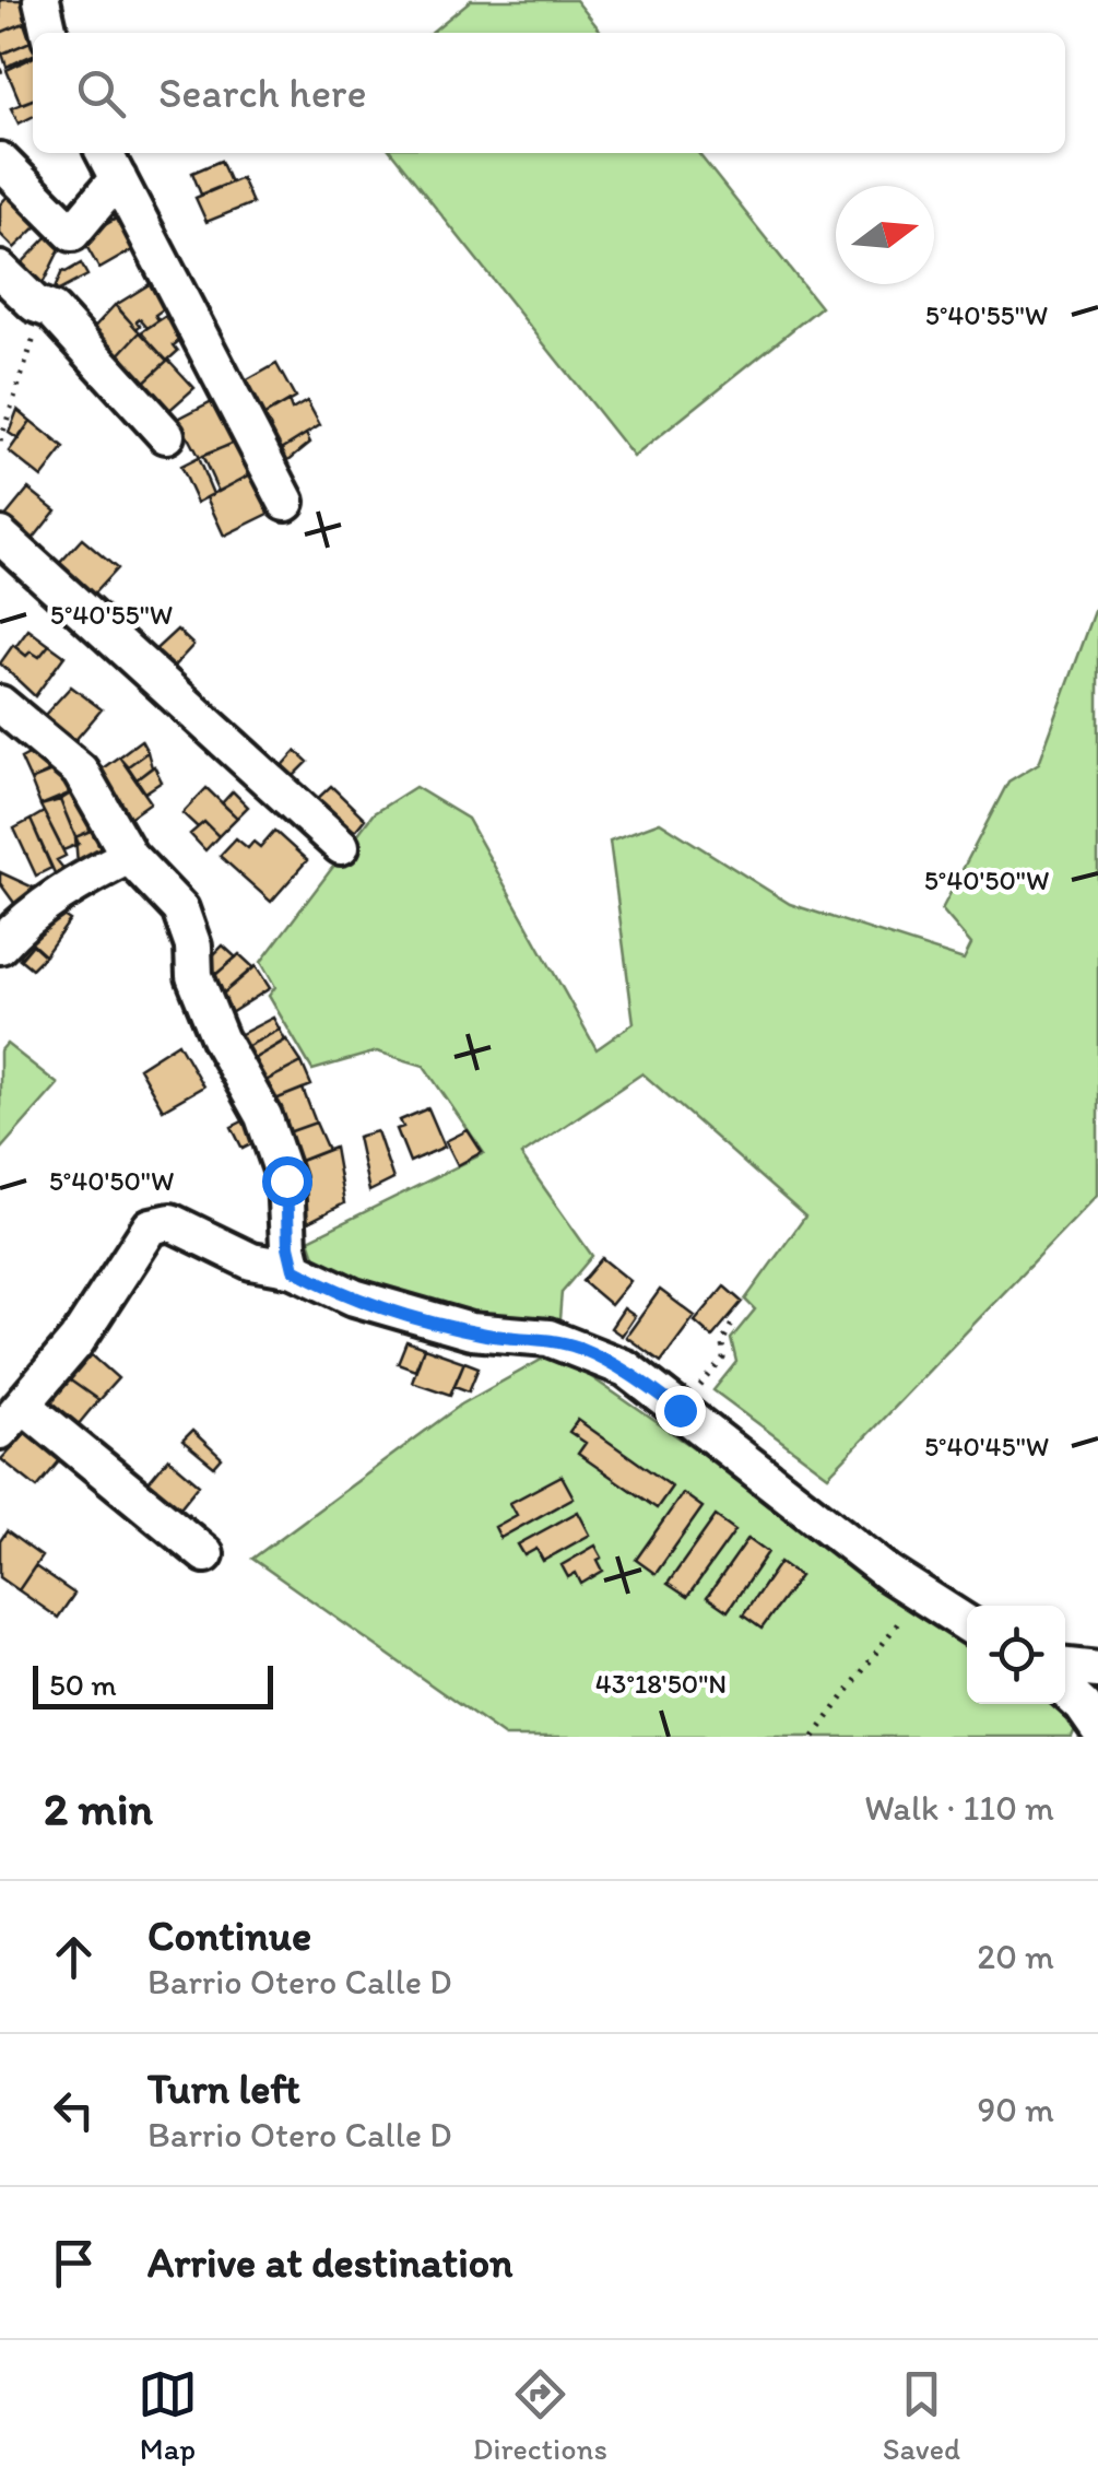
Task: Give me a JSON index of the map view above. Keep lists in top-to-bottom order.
{
  "scale_bar": "50 m",
  "north": "right",
  "page": {
    "search": "Search here",
    "scale": "50 m",
    "heading": ["2 min", "Walk · 110 m"],
    "list": [
      ["Continue", "Barrio Otero Calle D", "20 m"],
      ["Turn left", "Barrio Otero Calle D", "90 m"],
      "Arrive at destination"
    ],
    "nav": ["Map", "Directions", "Saved"]
  },
  "coordinates": [
    "5°40'55\"W",
    "5°40'50\"W",
    "5°40'45\"W",
    "43°18'50\"N"
  ]
}
